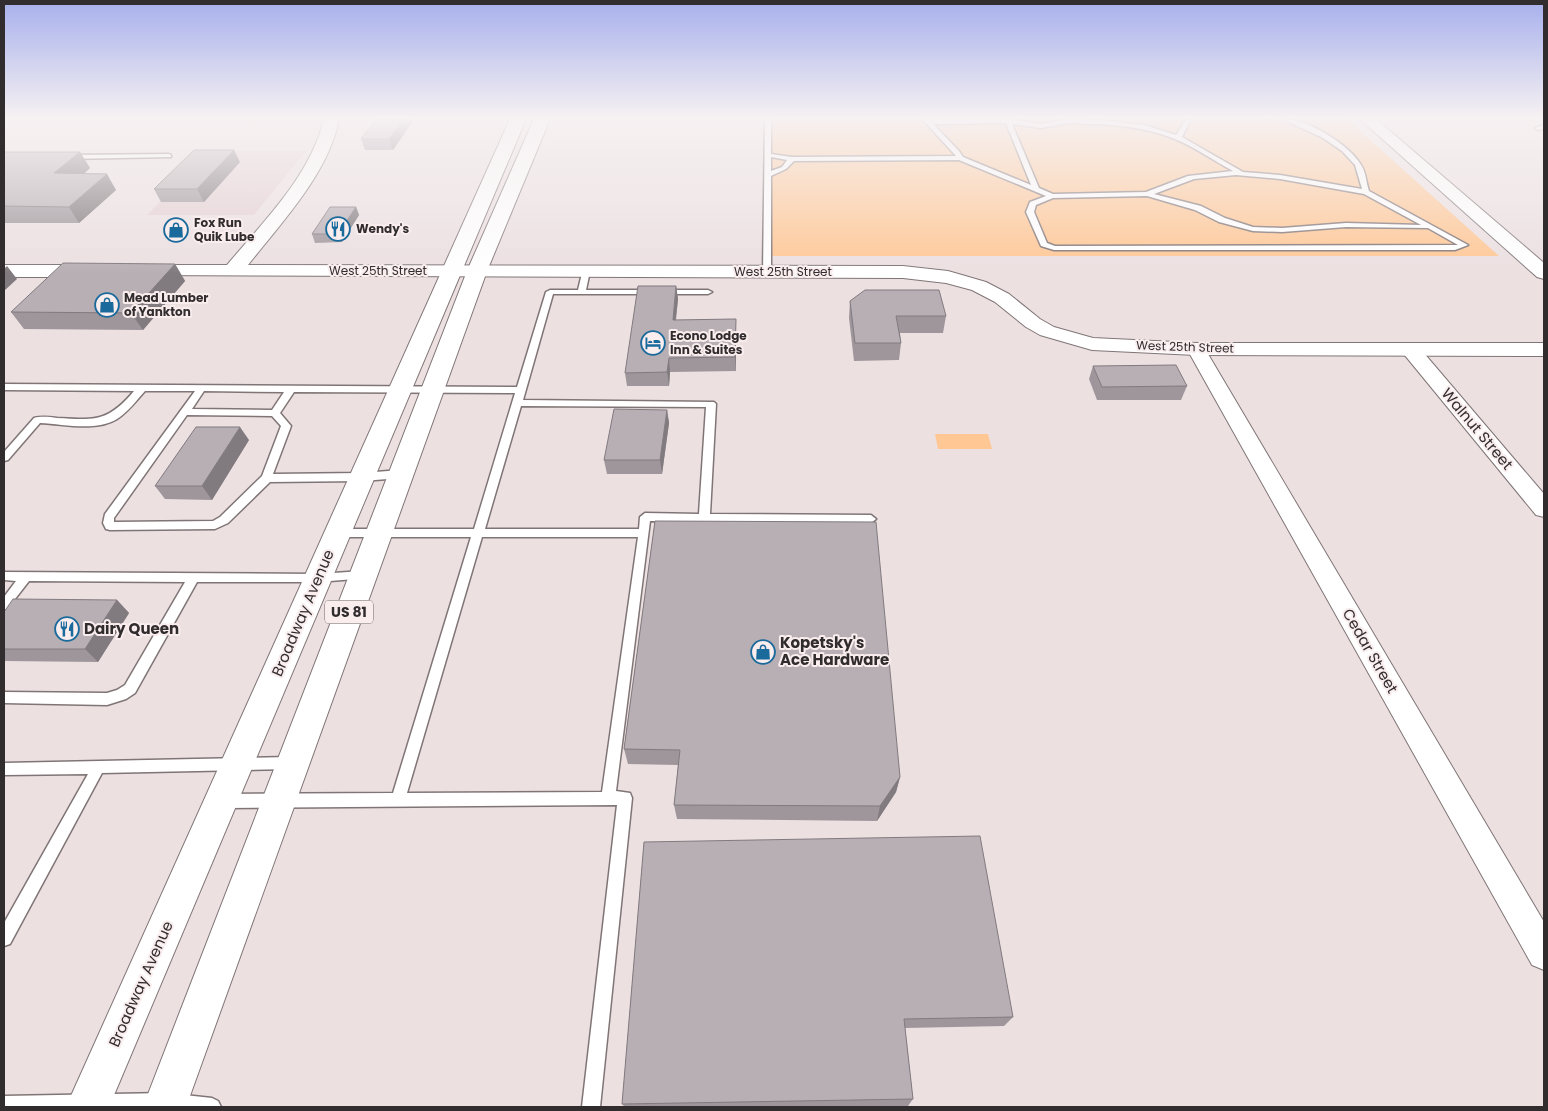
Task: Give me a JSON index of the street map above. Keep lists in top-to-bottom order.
{
  "streets": {
    "main road": ["West 25th Street", "US 81", "Broadway Avenue"],
    "street": ["Walnut Street", "Cedar Street"]
  },
  "crossings": [
    ["West 25th Street", "Walnut Street"],
    ["West 25th Street", "Broadway Avenue"],
    ["West 25th Street", "Cedar Street"]
  ],
  "places": {
    "restaurant": ["Wendy's", "Dairy Queen"],
    "shop": ["Fox Run Quik Lube", "Mead Lumber of Yankton", "Kopetsky's Ace Hardware"],
    "hotel": ["Econo Lodge Inn & Suites"]
  }
}
